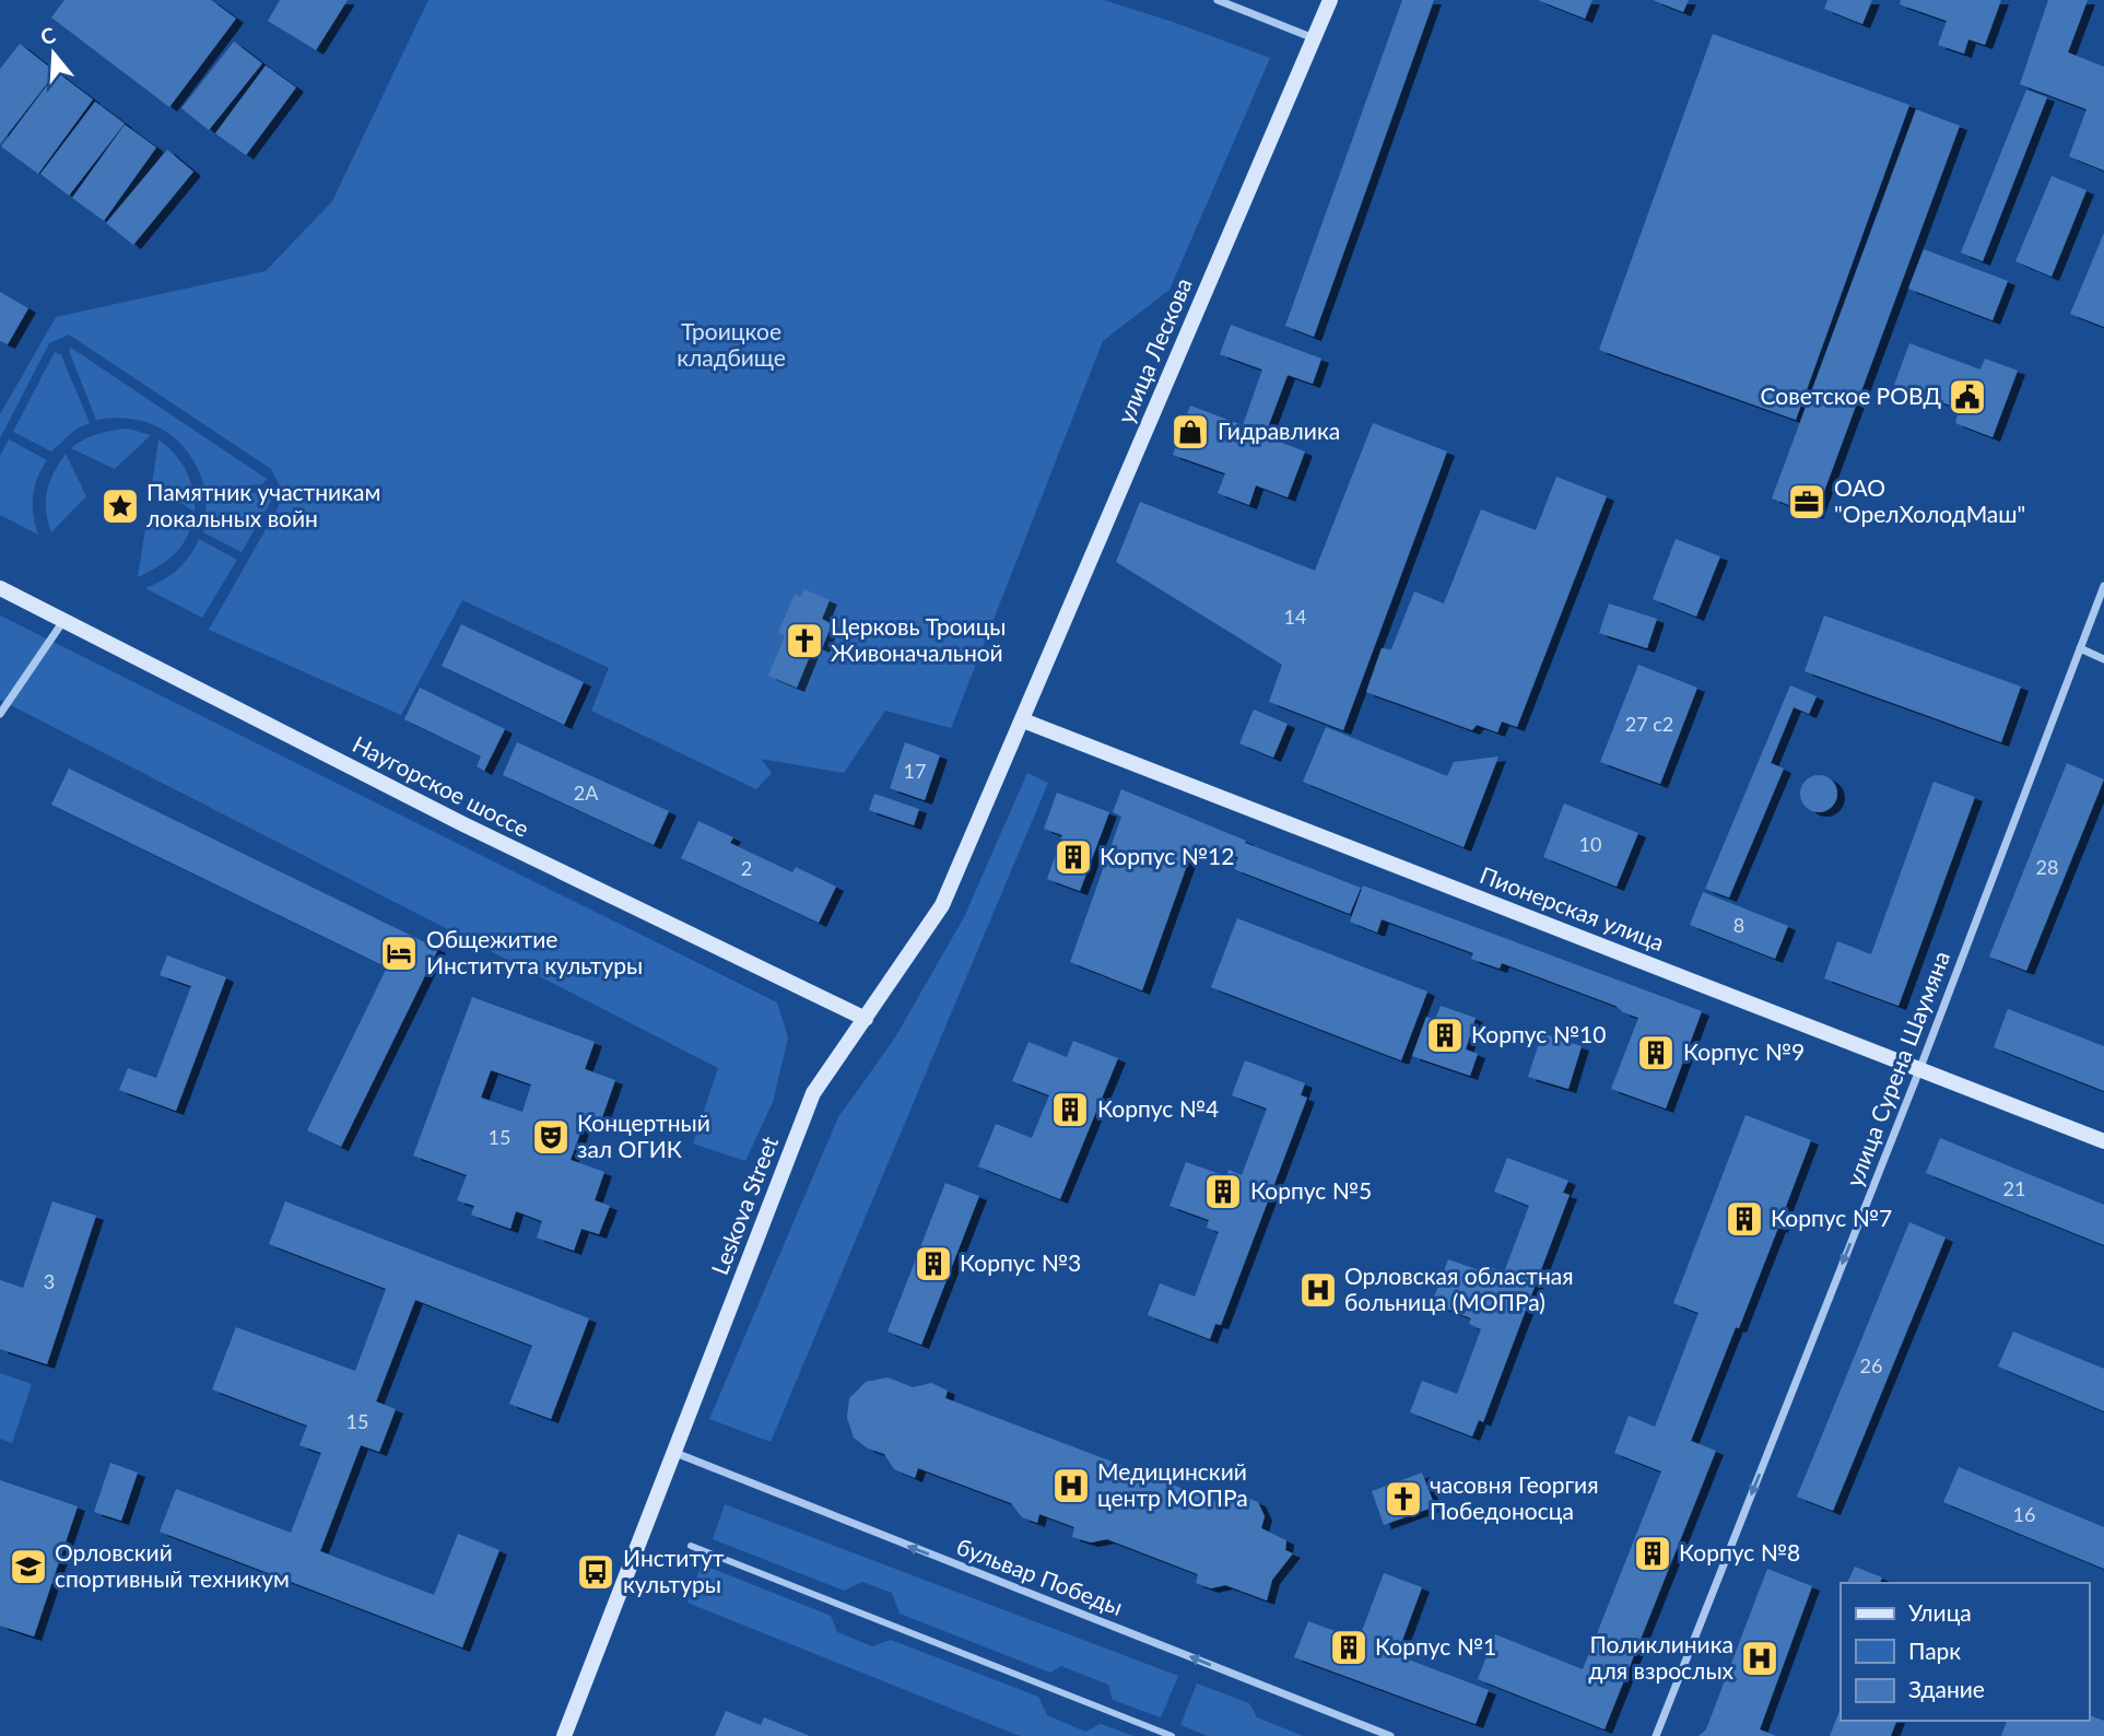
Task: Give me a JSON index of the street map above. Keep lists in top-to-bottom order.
{
  "streets": {
    "main road": [
      "улица Лескова",
      "Наугорское шоссе",
      "Пионерская улица",
      "Leskova Street"
    ],
    "street": ["улица Сурена Шаумяна", "бульвар Победы"]
  },
  "crossings": [
    ["улица Лескова", "Пионерская улица"],
    ["улица Лескова", "Leskova Street"],
    ["Наугорское шоссе", "Leskova Street"],
    ["Пионерская улица", "улица Сурена Шаумяна"],
    ["Пионерская улица", "Leskova Street"],
    ["Leskova Street", "бульвар Победы"]
  ],
  "one_way": ["улица Сурена Шаумяна", "бульвар Победы"],
  "parks": ["Троицкое кладбище"],
  "places": {
    "public building": ["Советское РОВД"],
    "shop": ["Гидравлика"],
    "office": ["ОАО \"ОрелХолодМаш\""],
    "place": ["Памятник участникам локальных войн"],
    "church": ["Церковь Троицы Живоначальной", "часовня Георгия Победоносца"],
    "building": [
      "Корпус №12",
      "Корпус №10",
      "Корпус №9",
      "Корпус №4",
      "Корпус №5",
      "Корпус №7",
      "Корпус №3",
      "Корпус №8",
      "Корпус №1"
    ],
    "hotel": ["Общежитие Института культуры"],
    "theatre": ["Концертный зал ОГИК"],
    "hospital": ["Орловская областная больница (МОПРа)", "Медицинский центр МОПРа", "Поликлиника для взрослых"],
    "school or university": ["Орловский спортивный техникум"],
    "bus stop": ["Институт культуры"]
  },
  "house_numbers": [
    "14",
    "27 с2",
    "17",
    "2А",
    "10",
    "28",
    "2",
    "8",
    "15",
    "21",
    "3",
    "26",
    "15",
    "16"
  ],
  "legend": ["Улица", "Парк", "Здание"],
  "north": "top"
}
